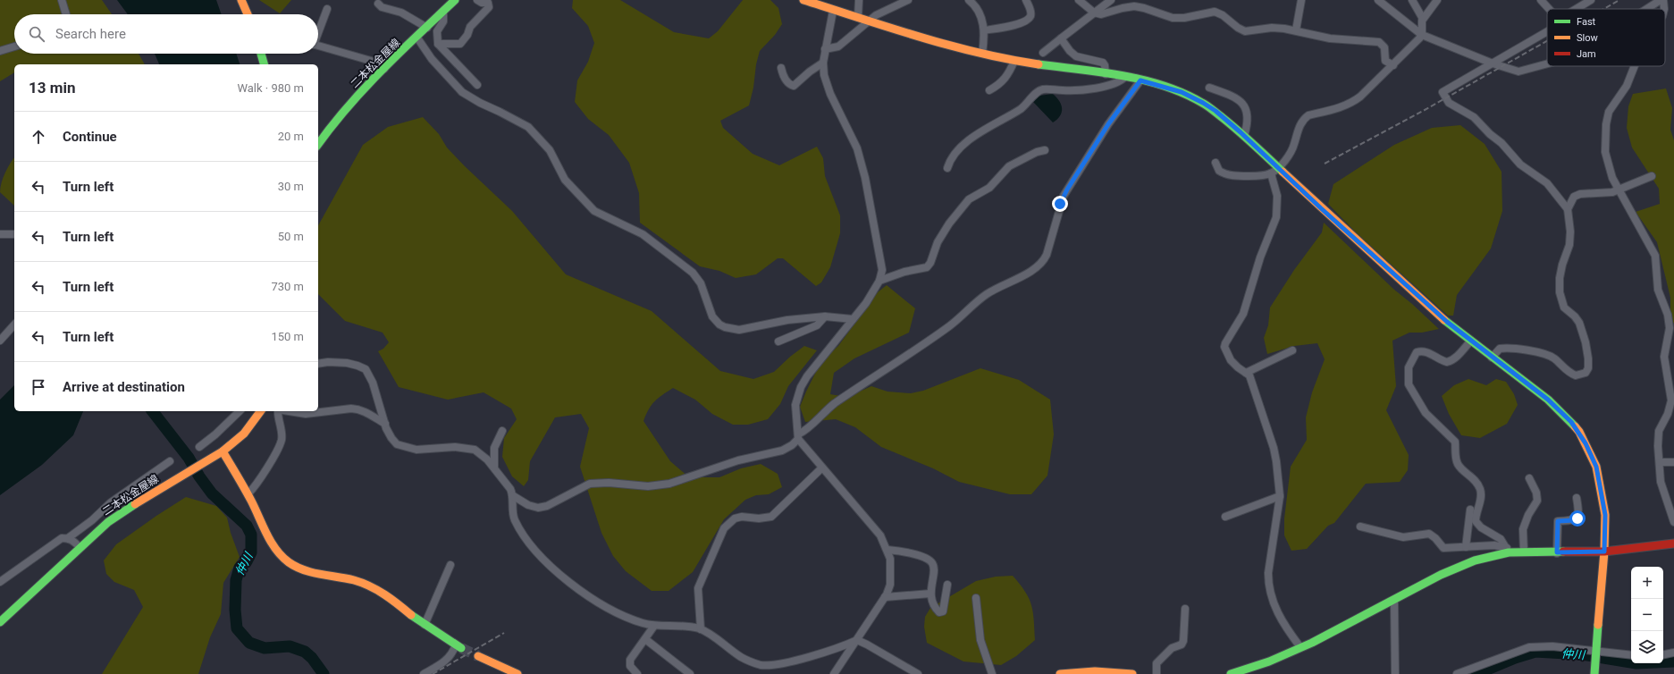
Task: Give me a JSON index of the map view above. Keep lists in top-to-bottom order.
{
  "streets": {
    "street": ["二本松金屋線"]
  },
  "water": ["仲川"],
  "legend": ["Fast", "Slow", "Jam"],
  "page": {
    "search": "Search here",
    "heading": ["13 min", "Walk · 980 m"],
    "list": [
      ["Continue", "20 m"],
      ["Turn left", "30 m"],
      ["Turn left", "50 m"],
      ["Turn left", "730 m"],
      ["Turn left", "150 m"],
      "Arrive at destination"
    ],
    "map_buttons": ["+", "−"]
  }
}
